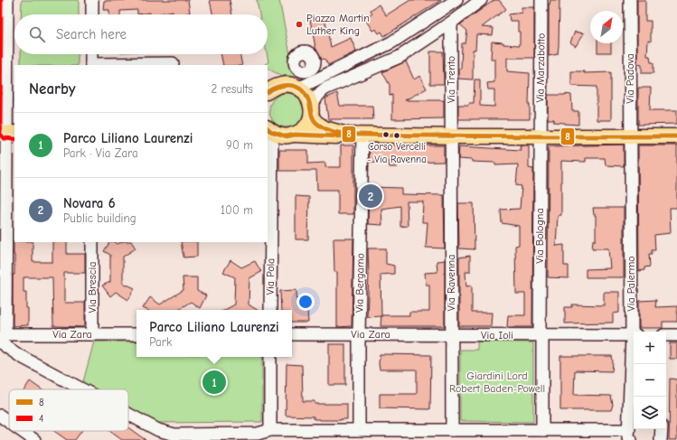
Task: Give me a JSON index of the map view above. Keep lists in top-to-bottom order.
{
  "streets": {
    "street": [
      "Via Marzabotto",
      "Via Padova",
      "Via Trento",
      "Via Bologna",
      "Via Pola",
      "Via Bergamo",
      "Via Ravenna",
      "Via Palermo",
      "Via Brescia",
      "Via Zara",
      "Via Ioli"
    ]
  },
  "crossings": [
    ["Via Marzabotto", "Via Bologna"],
    ["Via Padova", "Via Palermo"],
    ["Via Trento", "Via Ravenna"],
    ["Via Bologna", "Via Ioli"],
    ["Via Bergamo", "Via Zara"],
    ["Via Ravenna", "Via Zara"],
    ["Via Ravenna", "Via Ioli"],
    ["Via Palermo", "Via Ioli"],
    ["Via Brescia", "Via Zara"],
    ["Via Zara", "Via Ioli"]
  ],
  "parks": ["Giardini Lord Robert Baden-Powell"],
  "places": ["Piazza Martin Luther King", "Corso Vercelli - Via Ravenna"],
  "lines": ["transit line 4", "transit line 8"],
  "legend": ["8", "4"],
  "north": "top right",
  "page": {
    "search": "Search here",
    "heading": ["Nearby", "2 results"],
    "list": [
      {
        "mark": "1",
        "name": "Parco Liliano Laurenzi",
        "note": "Park · Via Zara",
        "value": "90 m"
      },
      {
        "mark": "2",
        "name": "Novara 6",
        "note": "Public building",
        "value": "100 m"
      }
    ],
    "pins": ["2", "1"],
    "popup": ["Parco Liliano Laurenzi", "Park"],
    "map_buttons": ["+", "−"]
  }
}
